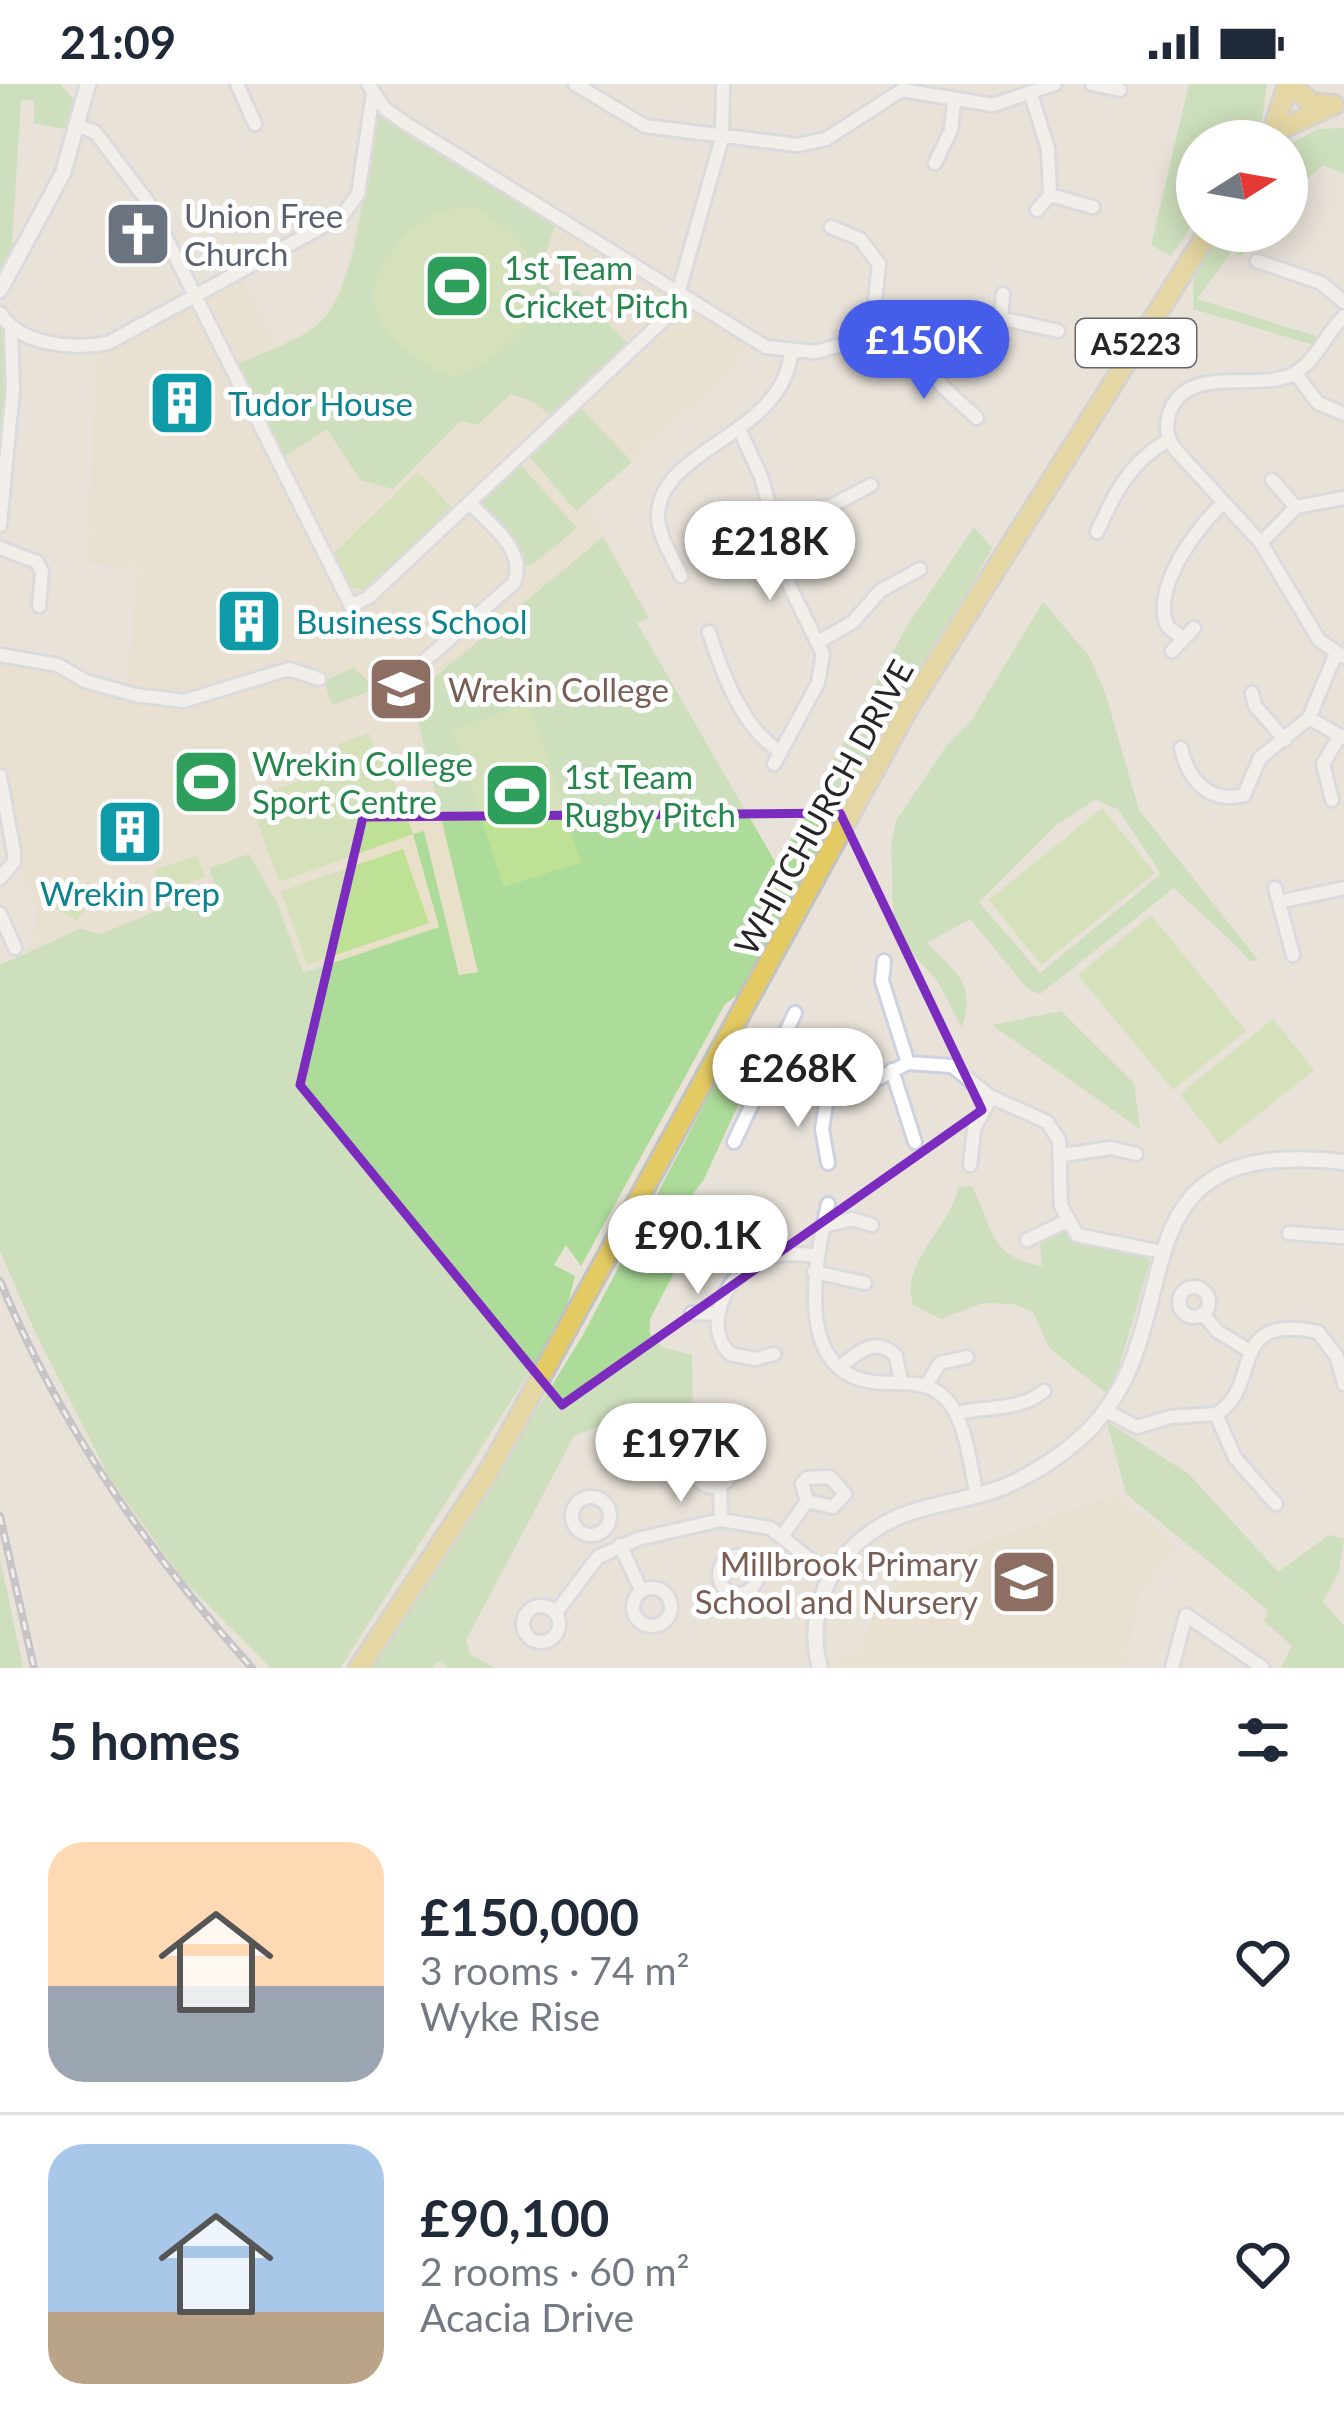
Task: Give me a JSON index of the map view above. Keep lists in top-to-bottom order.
{
  "streets": {
    "main road": ["A5223", "WHITCHURCH DRIVE"]
  },
  "places": {
    "church": ["Union Free Church"],
    "sports": ["1st Team Cricket Pitch", "Wrekin College Sport Centre", "1st Team Rugby Pitch"],
    "building": ["Tudor House", "Business School", "Wrekin Prep"],
    "school or university": ["Wrekin College", "Millbrook Primary School and Nursery"]
  },
  "north": "right",
  "page": {
    "status": "21:09",
    "price": [
      "£150K",
      "£218K",
      "£268K",
      "£90.1K",
      "£197K"
    ],
    "heading": "5 homes",
    "list": [
      {
        "name": "£150,000",
        "note": "3 rooms · 74 m² · Wyke Rise"
      },
      {
        "name": "£90,100",
        "note": "2 rooms · 60 m² · Acacia Drive"
      }
    ]
  }
}
